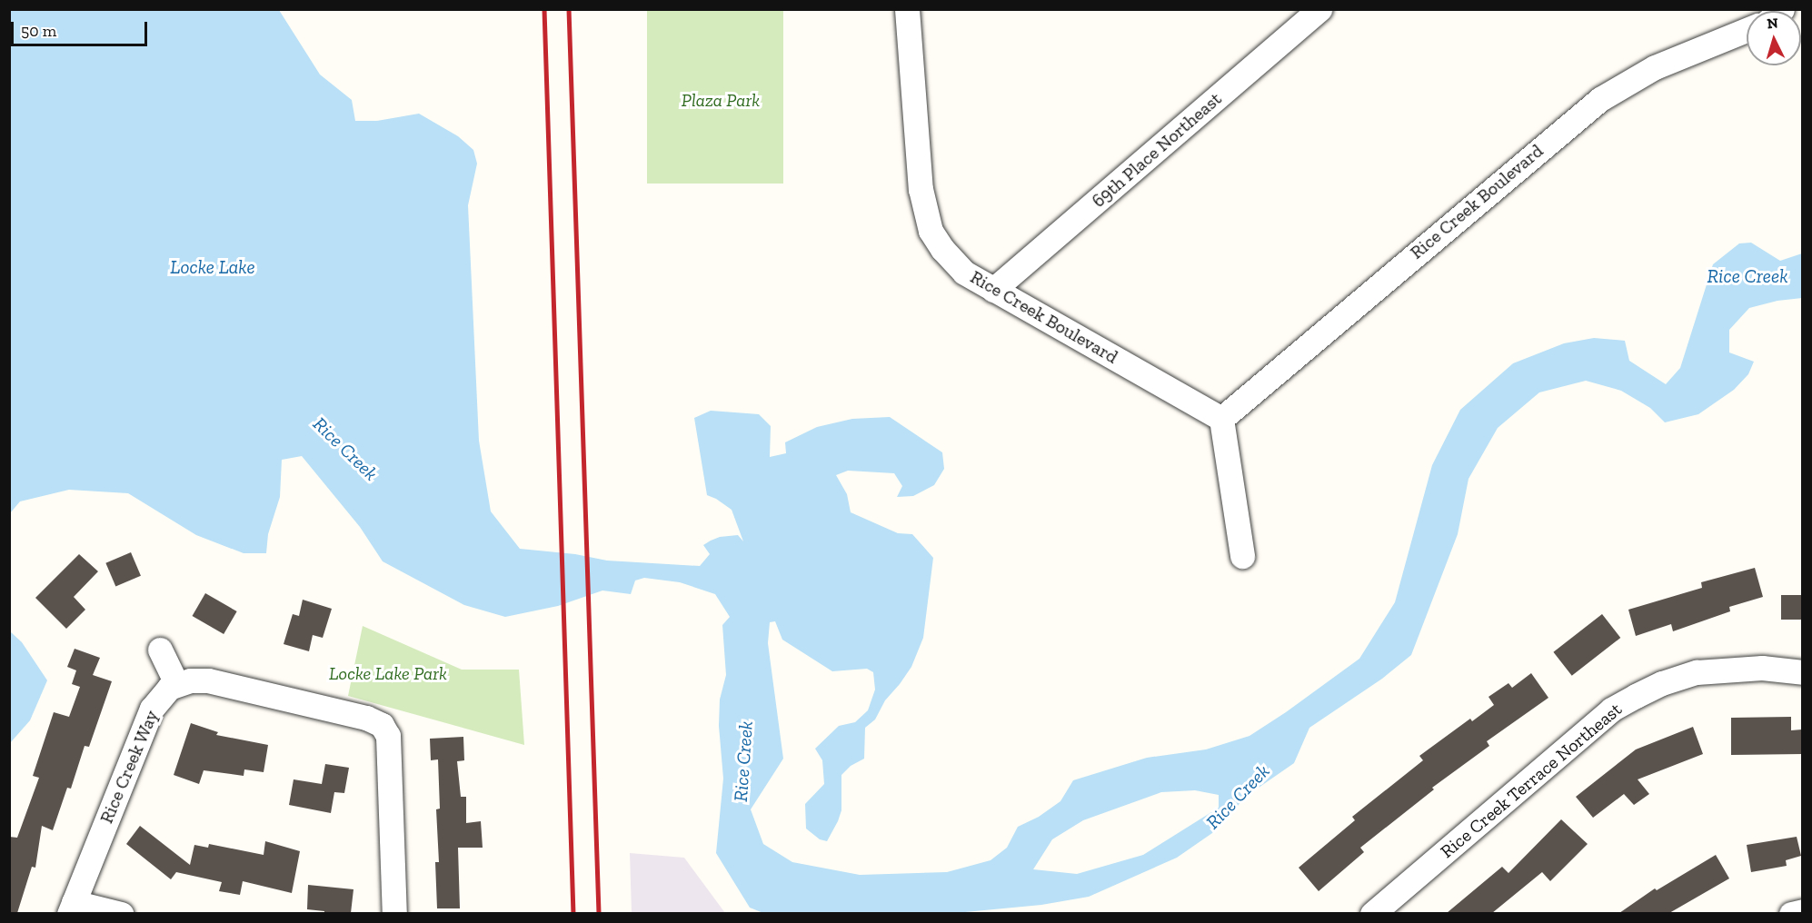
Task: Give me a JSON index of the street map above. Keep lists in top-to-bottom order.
{
  "streets": {
    "street": [
      "69th Place Northeast",
      "Rice Creek Boulevard",
      "Rice Creek Way",
      "Rice Creek Terrace Northeast"
    ]
  },
  "crossings": [
    ["69th Place Northeast", "Rice Creek Boulevard"]
  ],
  "water": ["Locke Lake", "Rice Creek"],
  "parks": ["Plaza Park", "Locke Lake Park"],
  "scale_bar": "50 m",
  "north": "top"
}
